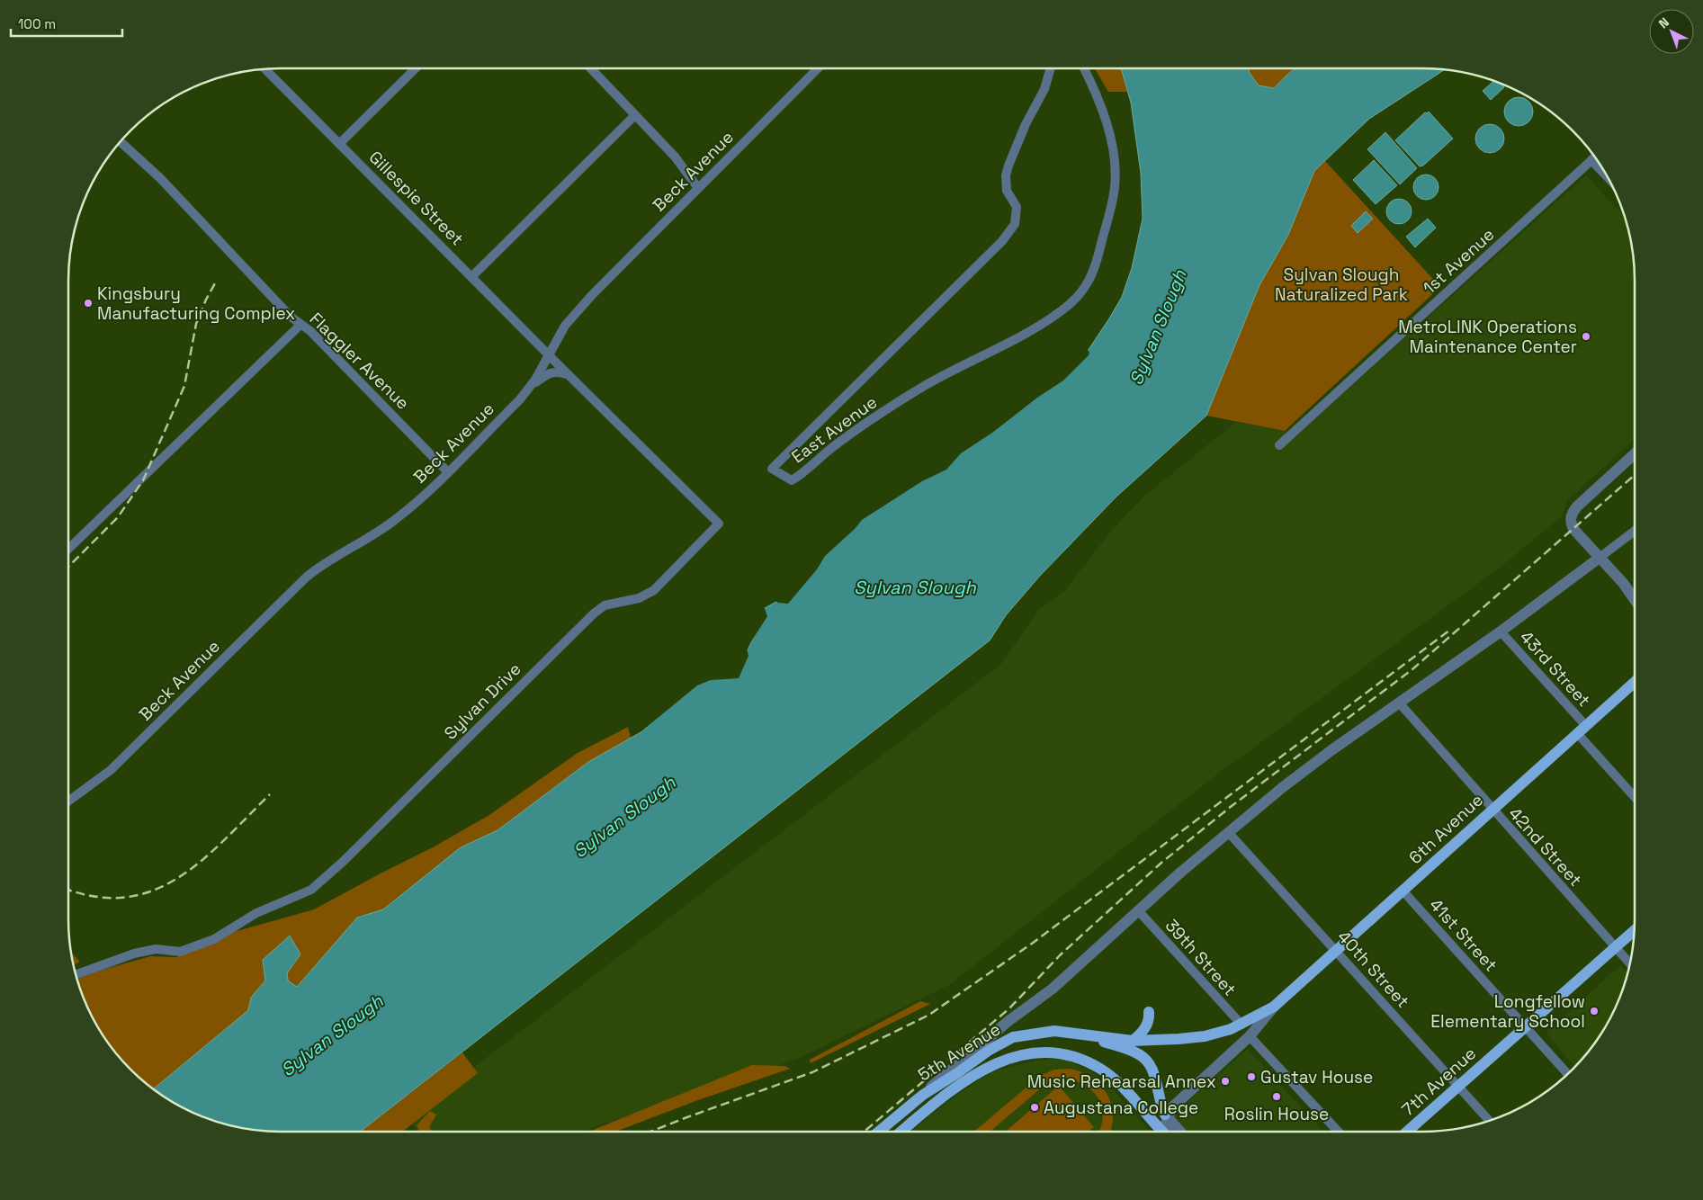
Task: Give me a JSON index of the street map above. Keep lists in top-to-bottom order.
{
  "streets": {
    "main road": ["6th Avenue", "5th Avenue", "7th Avenue"],
    "street": [
      "Beck Avenue",
      "Gillespie Street",
      "1st Avenue",
      "Flaggler Avenue",
      "East Avenue",
      "43rd Street",
      "Sylvan Drive",
      "42nd Street",
      "41st Street",
      "39th Street",
      "40th Street"
    ]
  },
  "crossings": [
    ["Beck Avenue", "Gillespie Street"],
    ["Beck Avenue", "Flaggler Avenue"],
    ["Beck Avenue", "Sylvan Drive"],
    ["Gillespie Street", "Sylvan Drive"],
    ["43rd Street", "6th Avenue"],
    ["6th Avenue", "42nd Street"],
    ["6th Avenue", "41st Street"],
    ["6th Avenue", "39th Street"],
    ["6th Avenue", "40th Street"],
    ["6th Avenue", "5th Avenue"],
    ["42nd Street", "7th Avenue"],
    ["41st Street", "7th Avenue"],
    ["40th Street", "7th Avenue"]
  ],
  "water": ["Sylvan Slough"],
  "parks": ["Sylvan Slough Naturalized Park"],
  "places": [
    "Kingsbury Manufacturing Complex",
    "MetroLINK Operations Maintenance Center",
    "Longfellow Elementary School",
    "Gustav House",
    "Music Rehearsal Annex",
    "Roslin House",
    "Augustana College"
  ],
  "scale_bar": "100 m",
  "north": "top left"
}
